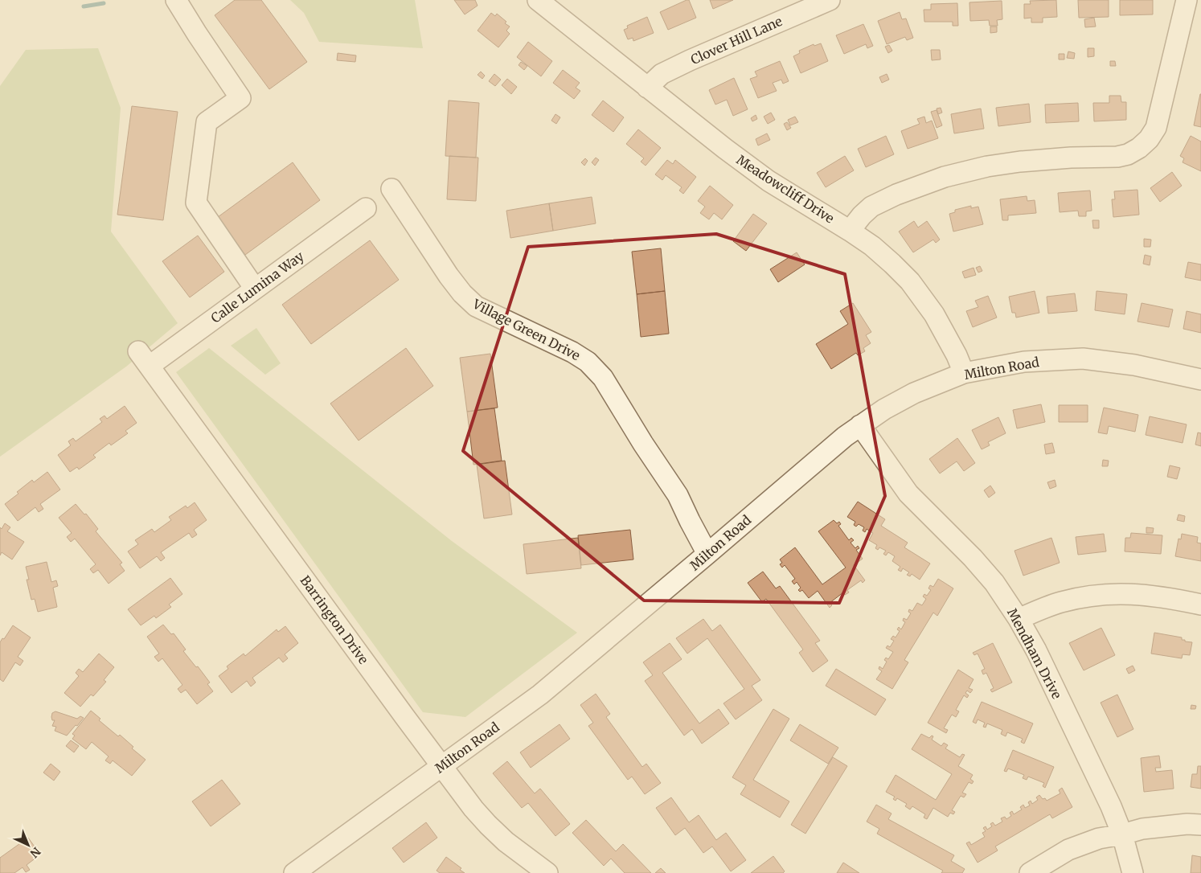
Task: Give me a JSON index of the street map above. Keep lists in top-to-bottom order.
{
  "streets": {
    "street": [
      "Clover Hill Lane",
      "Meadowcliff Drive",
      "Calle Lumina Way",
      "Village Green Drive",
      "Milton Road",
      "Barrington Drive",
      "Mendham Drive"
    ]
  },
  "crossings": [
    ["Clover Hill Lane", "Meadowcliff Drive"],
    ["Meadowcliff Drive", "Milton Road"],
    ["Calle Lumina Way", "Barrington Drive"],
    ["Village Green Drive", "Milton Road"],
    ["Milton Road", "Barrington Drive"],
    ["Milton Road", "Mendham Drive"]
  ],
  "north": "bottom right"
}
